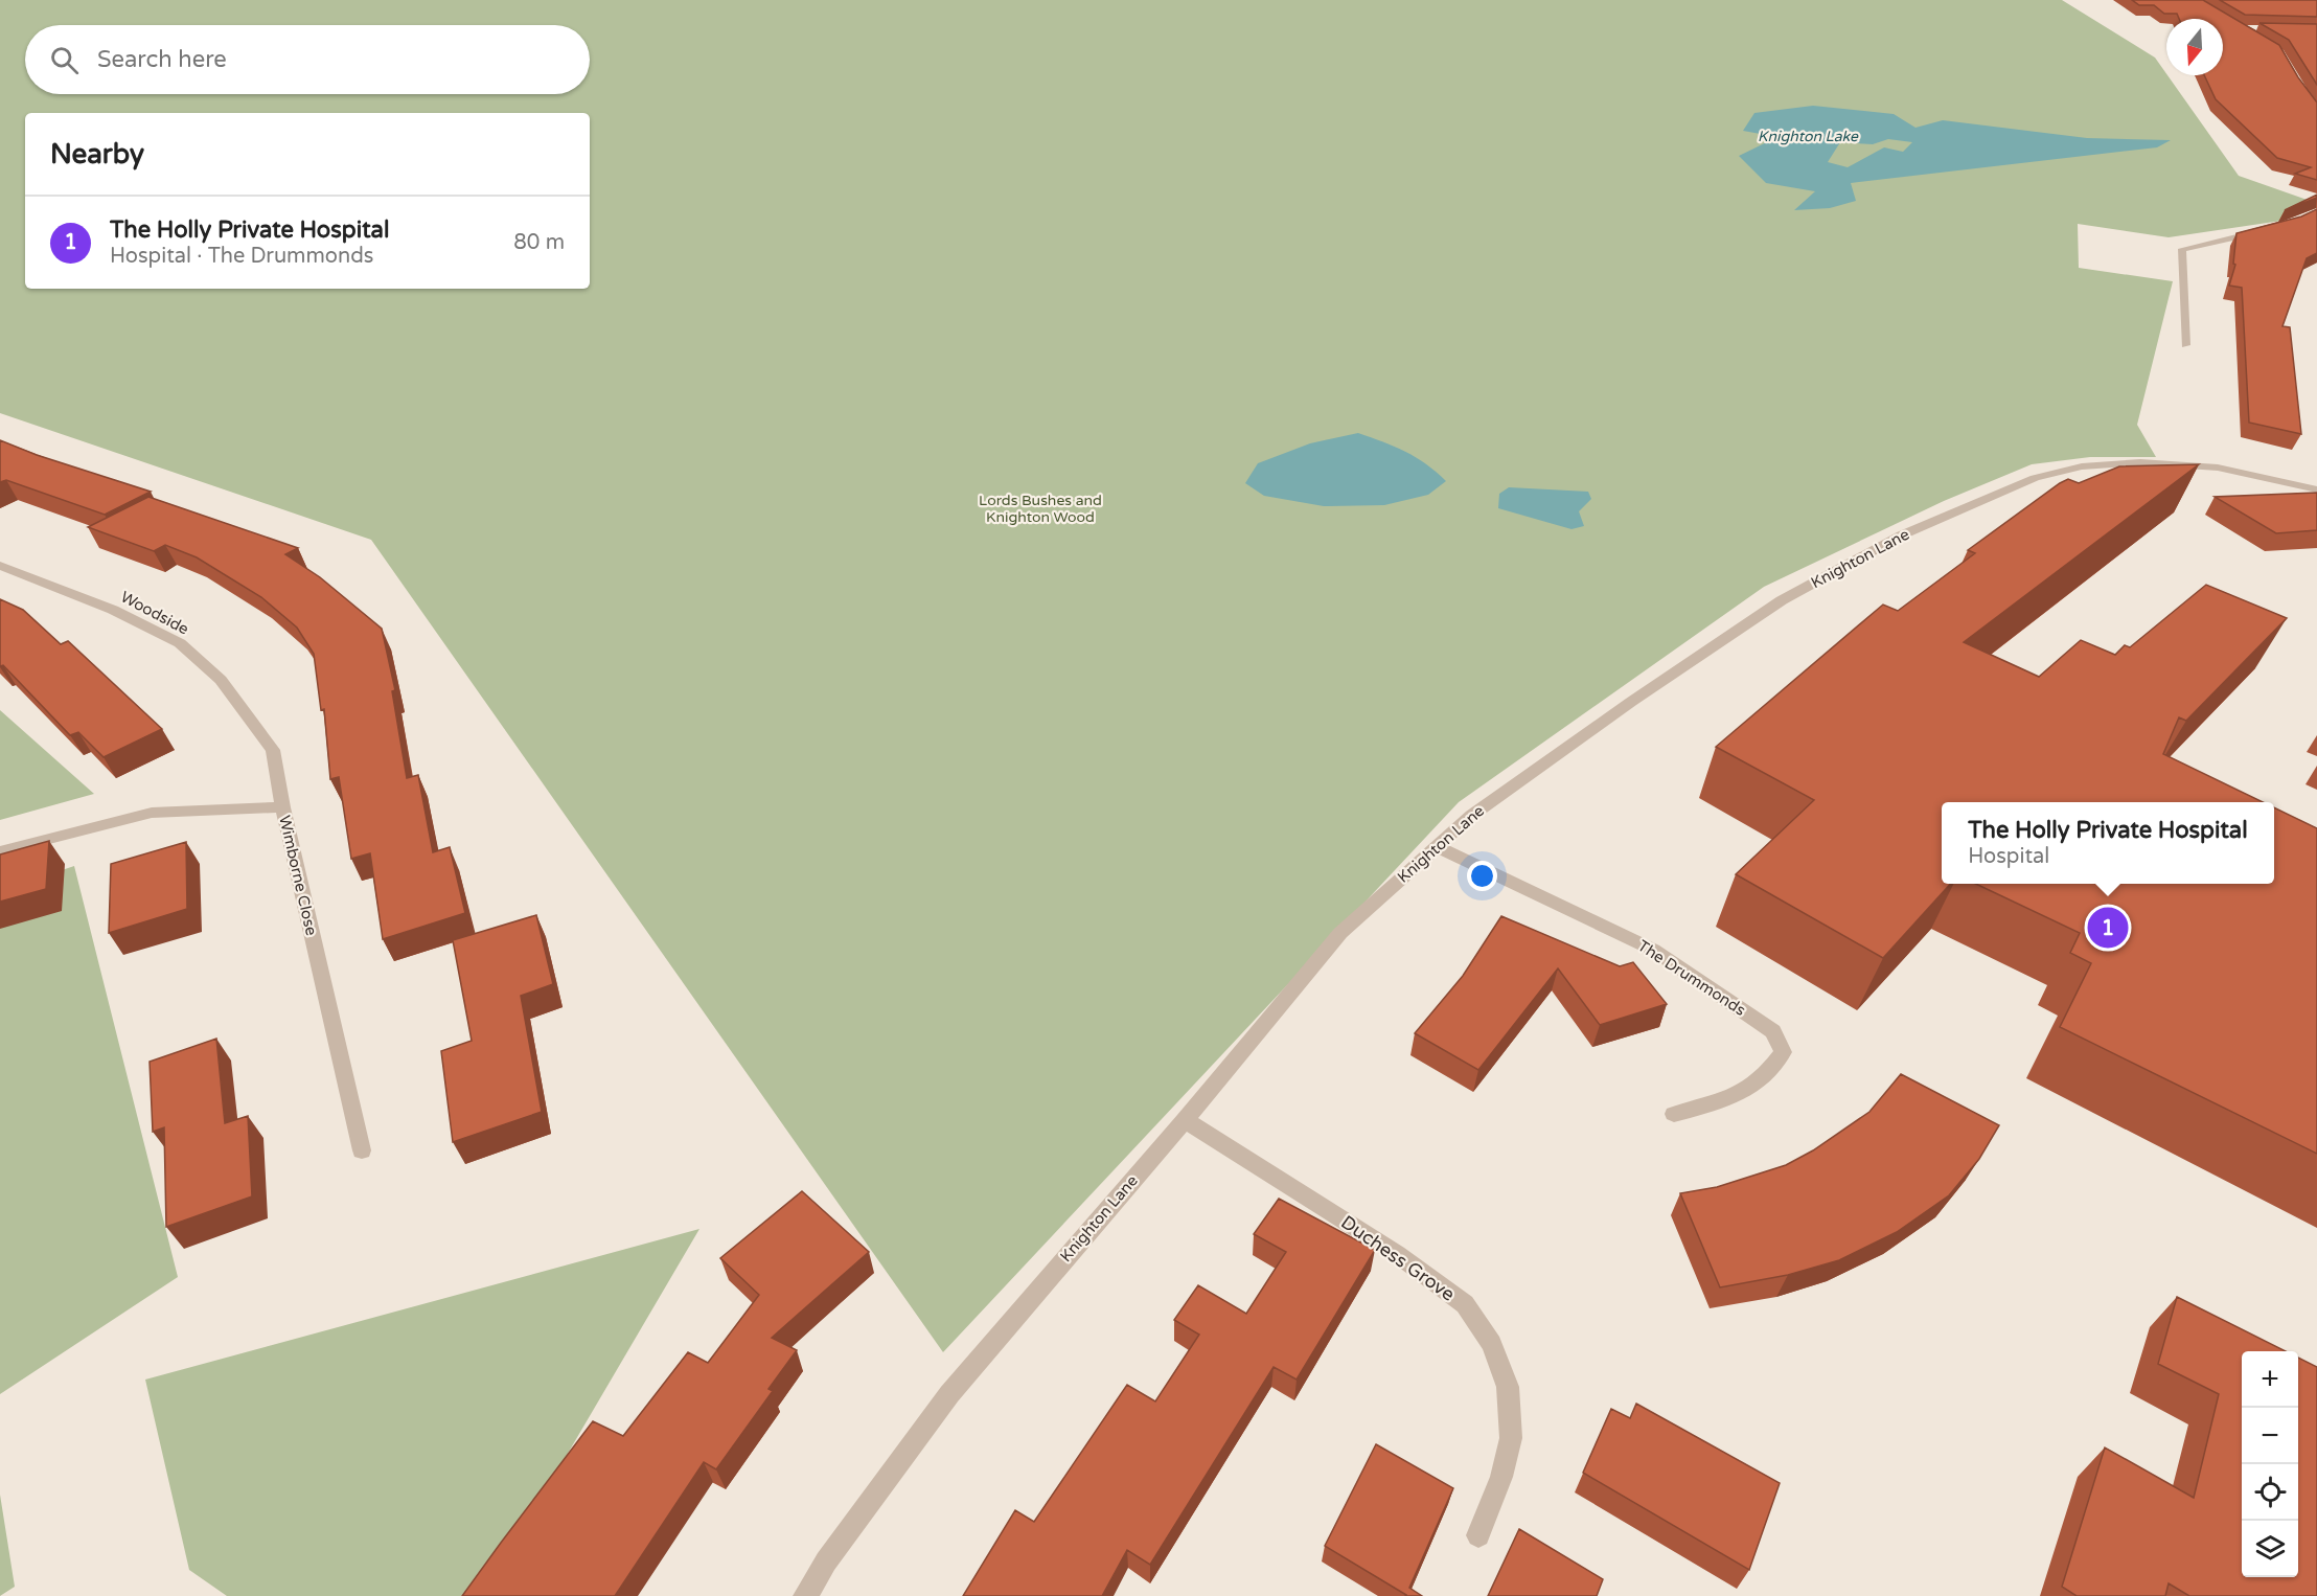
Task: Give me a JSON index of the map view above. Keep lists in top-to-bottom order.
{
  "streets": {
    "street": [
      "Knighton Lane",
      "Woodside",
      "Wimborne Close",
      "The Drummonds",
      "Duchess Grove"
    ]
  },
  "crossings": [
    ["Knighton Lane", "The Drummonds"],
    ["Knighton Lane", "Duchess Grove"],
    ["Woodside", "Wimborne Close"]
  ],
  "water": ["Knighton Lake"],
  "parks": ["Lords Bushes and Knighton Wood"],
  "north": "bottom",
  "page": {
    "search": "Search here",
    "heading": "Nearby",
    "list": [
      {
        "mark": "1",
        "name": "The Holly Private Hospital",
        "note": "Hospital · The Drummonds",
        "value": "80 m"
      }
    ],
    "popup": ["The Holly Private Hospital", "Hospital"],
    "pins": "1",
    "map_buttons": ["+", "−"]
  }
}
